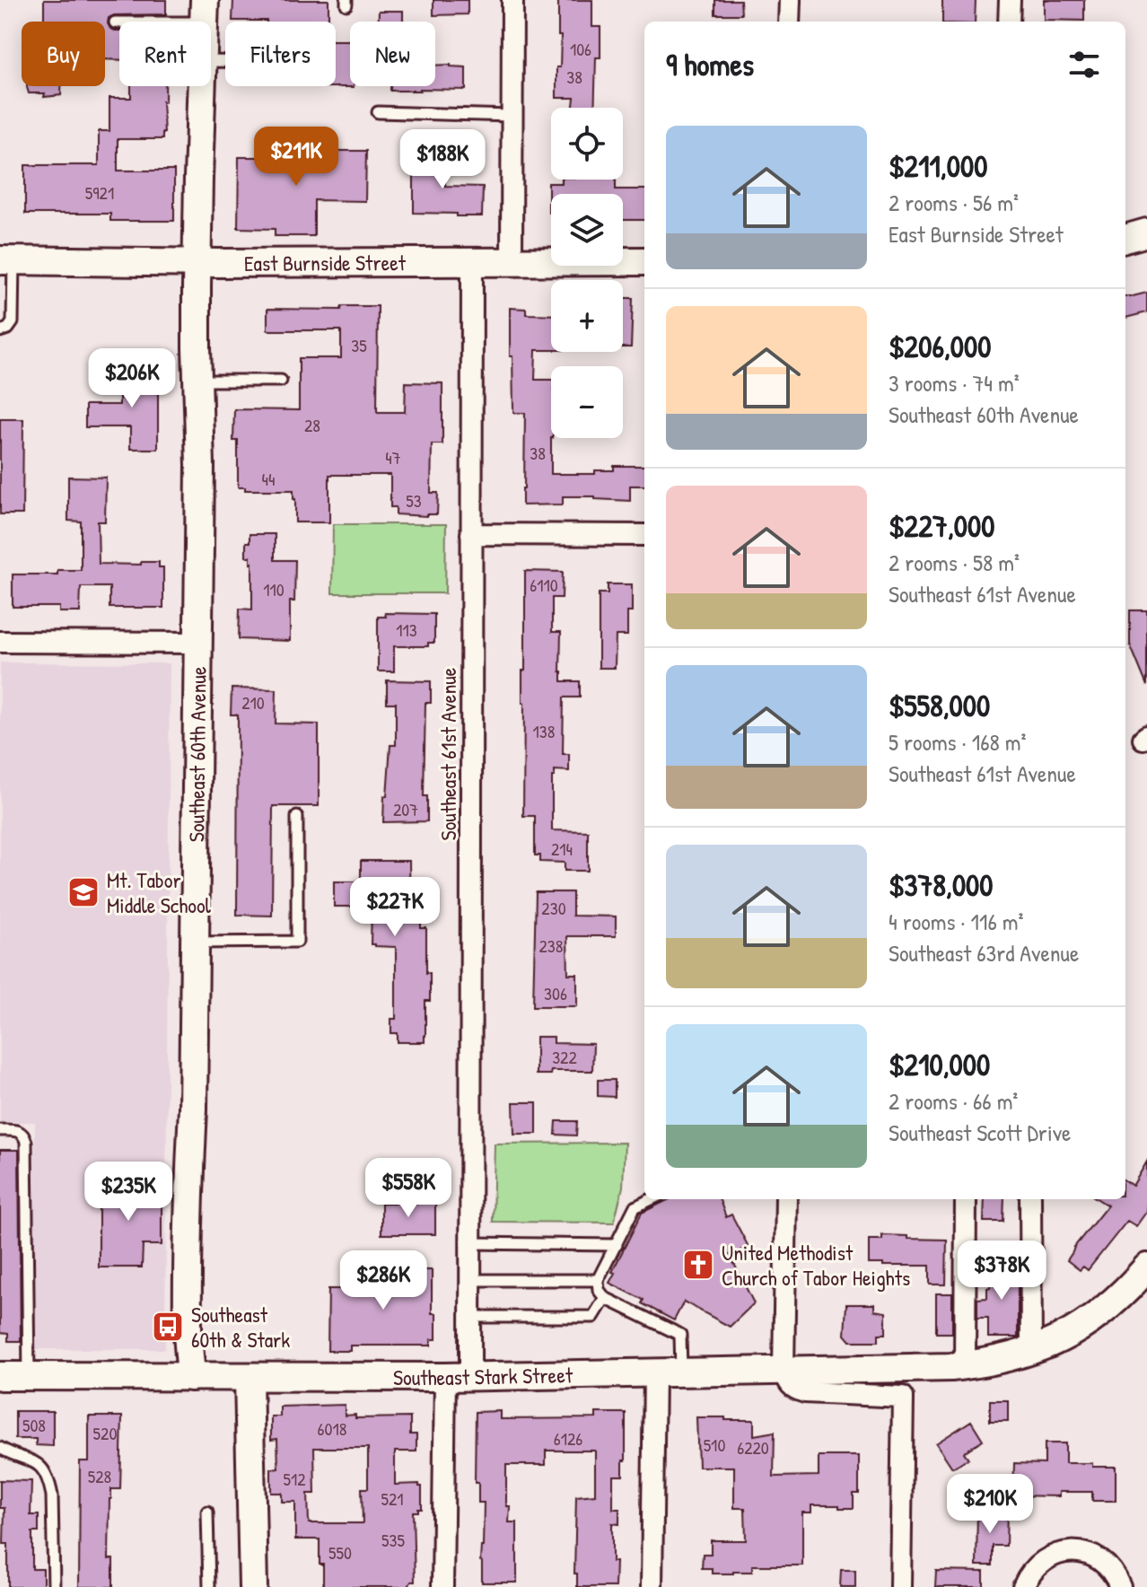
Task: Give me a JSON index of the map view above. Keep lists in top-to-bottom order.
{
  "streets": {
    "main road": ["East Burnside Street", "Southeast 60th Avenue", "Southeast Stark Street"],
    "street": ["Southeast 61st Avenue"]
  },
  "crossings": [
    ["East Burnside Street", "Southeast 61st Avenue"],
    ["East Burnside Street", "Southeast 60th Avenue"],
    ["Southeast 61st Avenue", "Southeast Stark Street"],
    ["Southeast 60th Avenue", "Southeast Stark Street"]
  ],
  "places": {
    "school or university": ["Mt. Tabor Middle School"],
    "church": ["United Methodist Church of Tabor Heights"],
    "bus stop": ["Southeast 60th & Stark"]
  },
  "house_numbers": [
    "106",
    "38",
    "5921",
    "35",
    "28",
    "38",
    "47",
    "44",
    "53",
    "6110",
    "110",
    "113",
    "210",
    "138",
    "207",
    "214",
    "230",
    "238",
    "306",
    "322",
    "508",
    "6018",
    "520",
    "6126",
    "510",
    "6220",
    "528",
    "512",
    "521",
    "535",
    "550"
  ],
  "page": {
    "chip": [
      "Buy",
      "Rent",
      "Filters",
      "New"
    ],
    "heading": "9 homes",
    "map_buttons": ["+", "−"],
    "list": [
      {
        "name": "$211,000",
        "note": "2 rooms · 56 m² · East Burnside Street"
      },
      {
        "name": "$206,000",
        "note": "3 rooms · 74 m² · Southeast 60th Avenue"
      },
      {
        "name": "$227,000",
        "note": "2 rooms · 58 m² · Southeast 61st Avenue"
      },
      {
        "name": "$558,000",
        "note": "5 rooms · 168 m² · Southeast 61st Avenue"
      },
      {
        "name": "$378,000",
        "note": "4 rooms · 116 m² · Southeast 63rd Avenue"
      },
      {
        "name": "$210,000",
        "note": "2 rooms · 66 m² · Southeast Scott Drive"
      }
    ],
    "price": [
      "$211K",
      "$188K",
      "$206K",
      "$227K",
      "$558K",
      "$235K",
      "$378K",
      "$286K",
      "$210K"
    ]
  }
}
